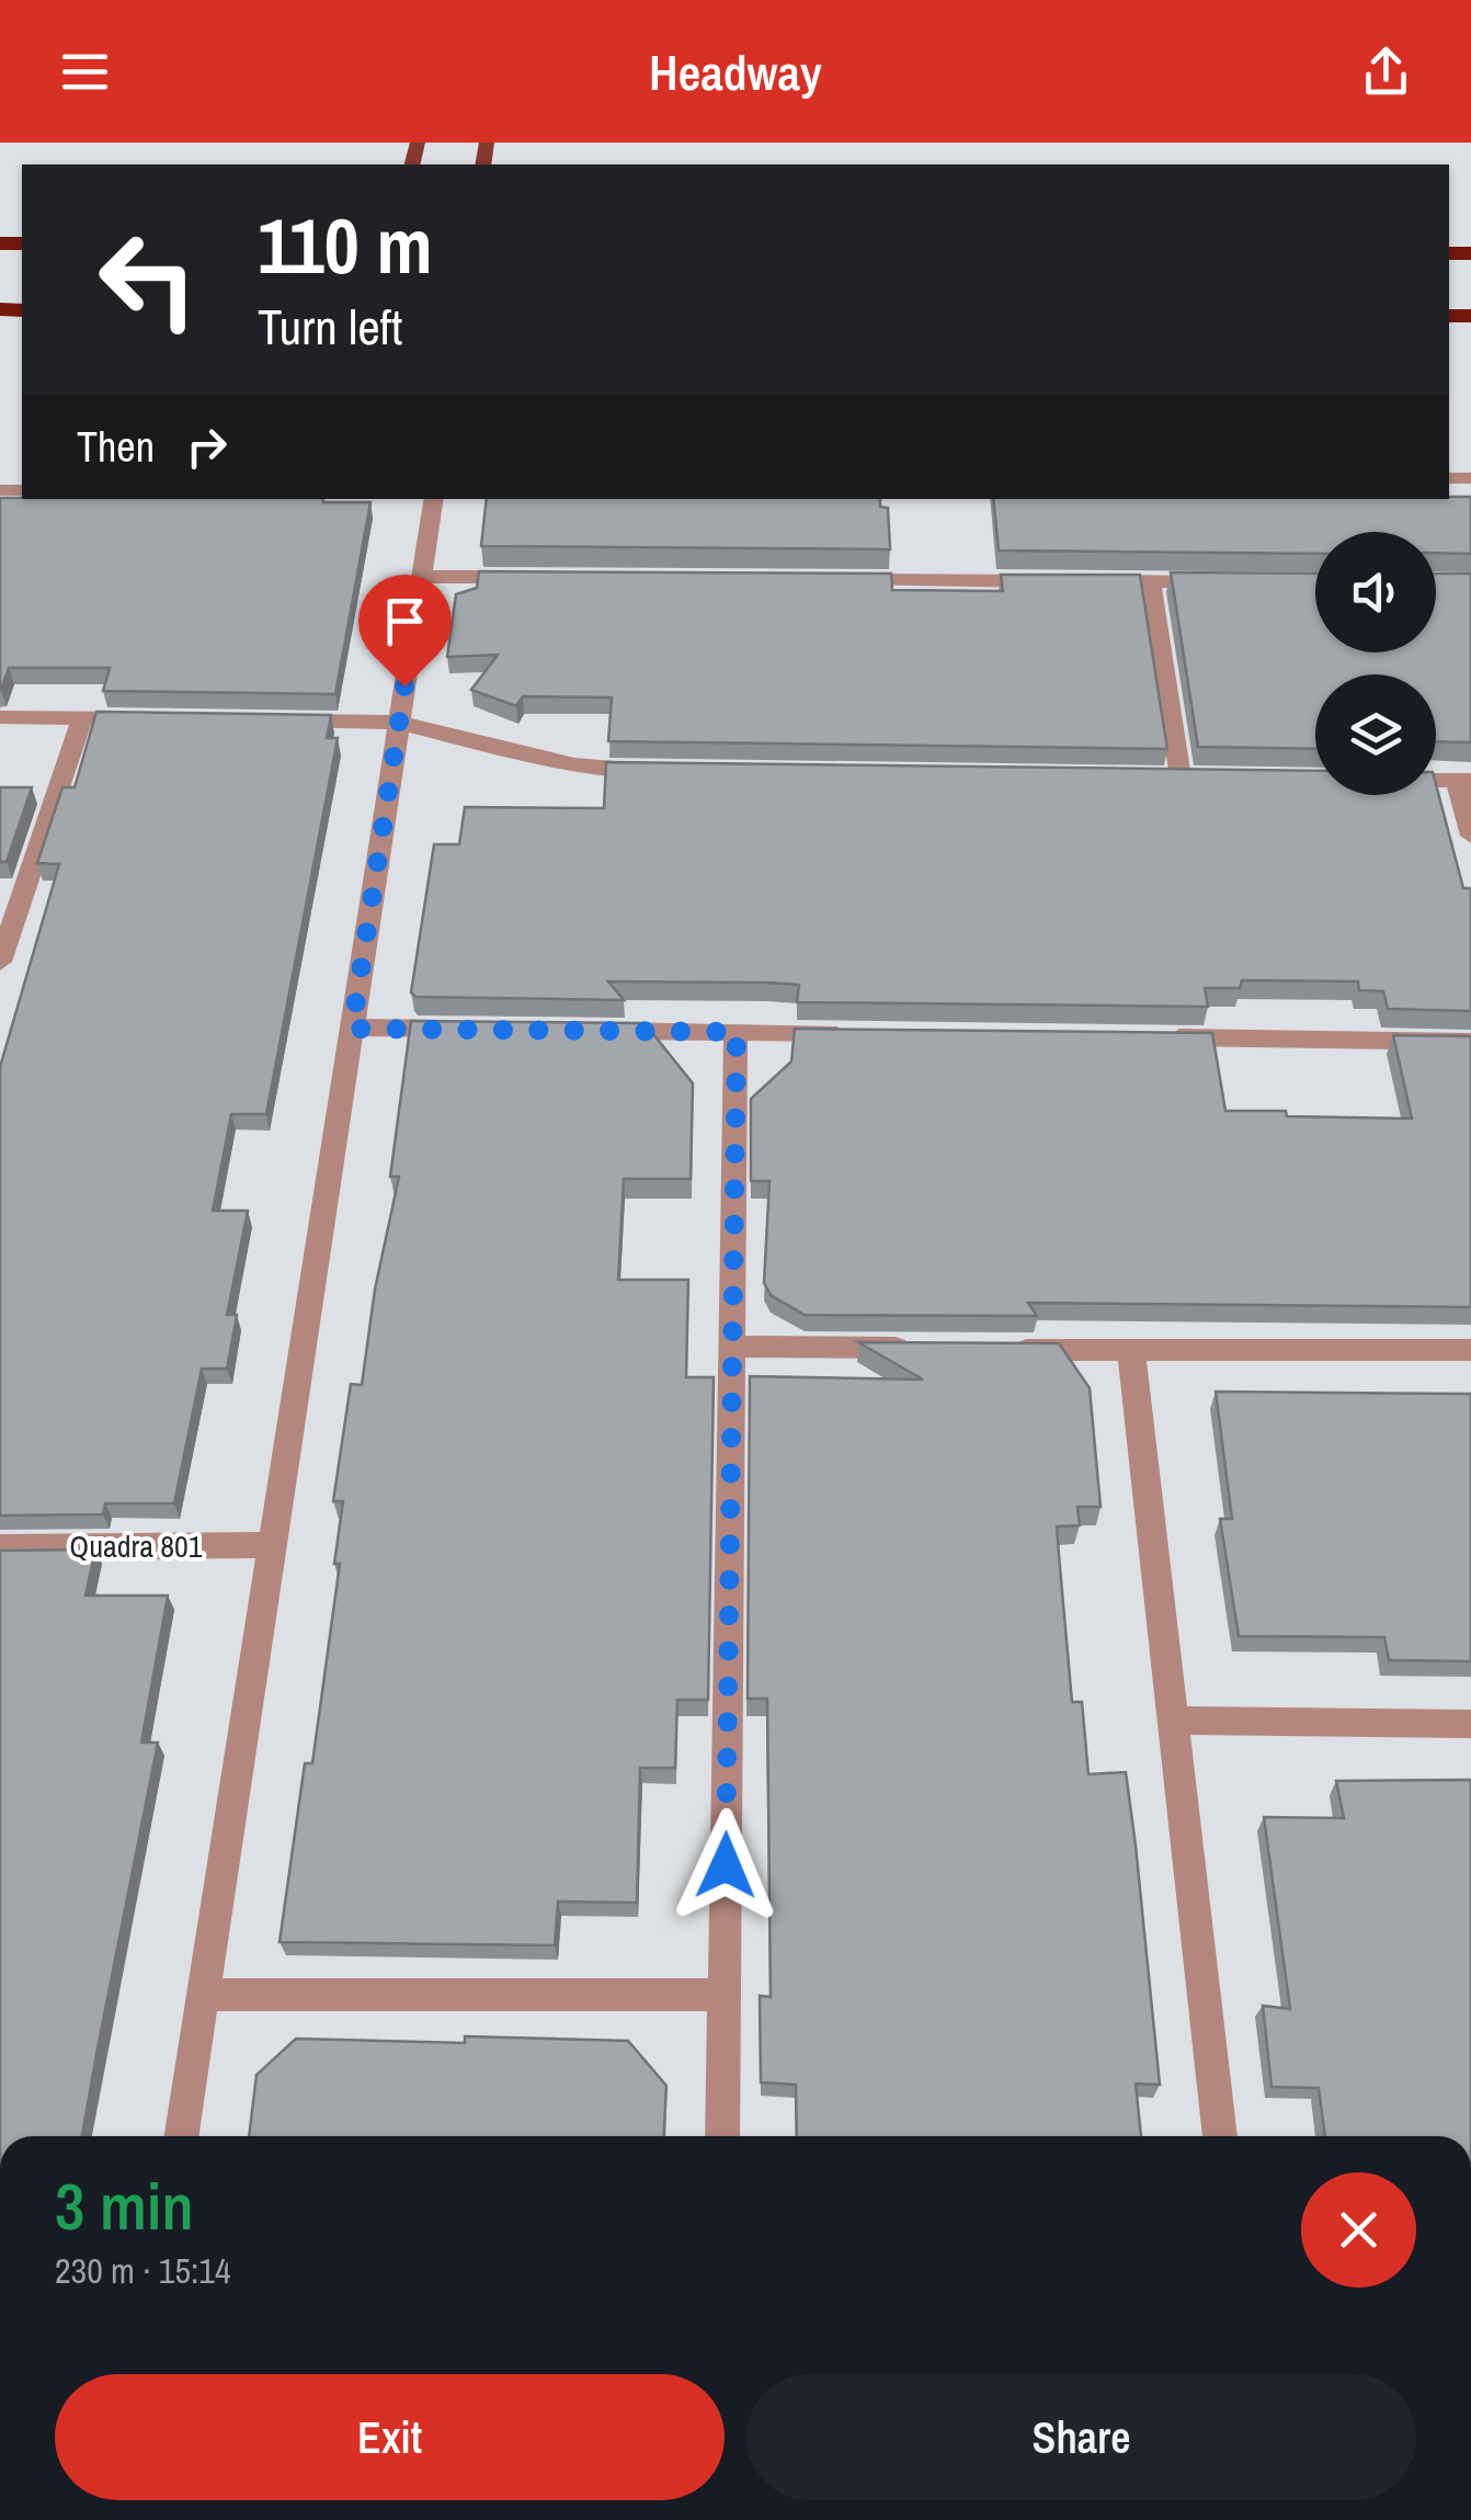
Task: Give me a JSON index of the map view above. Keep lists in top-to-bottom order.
{
  "streets": {
    "street": ["Quadra 801"]
  },
  "page": {
    "header": "Headway",
    "turn": ["110 m", "Turn left"],
    "then": "Then",
    "heading": ["3 min", "230 m · 15:14"],
    "buttons": ["Exit", "Share"]
  }
}
